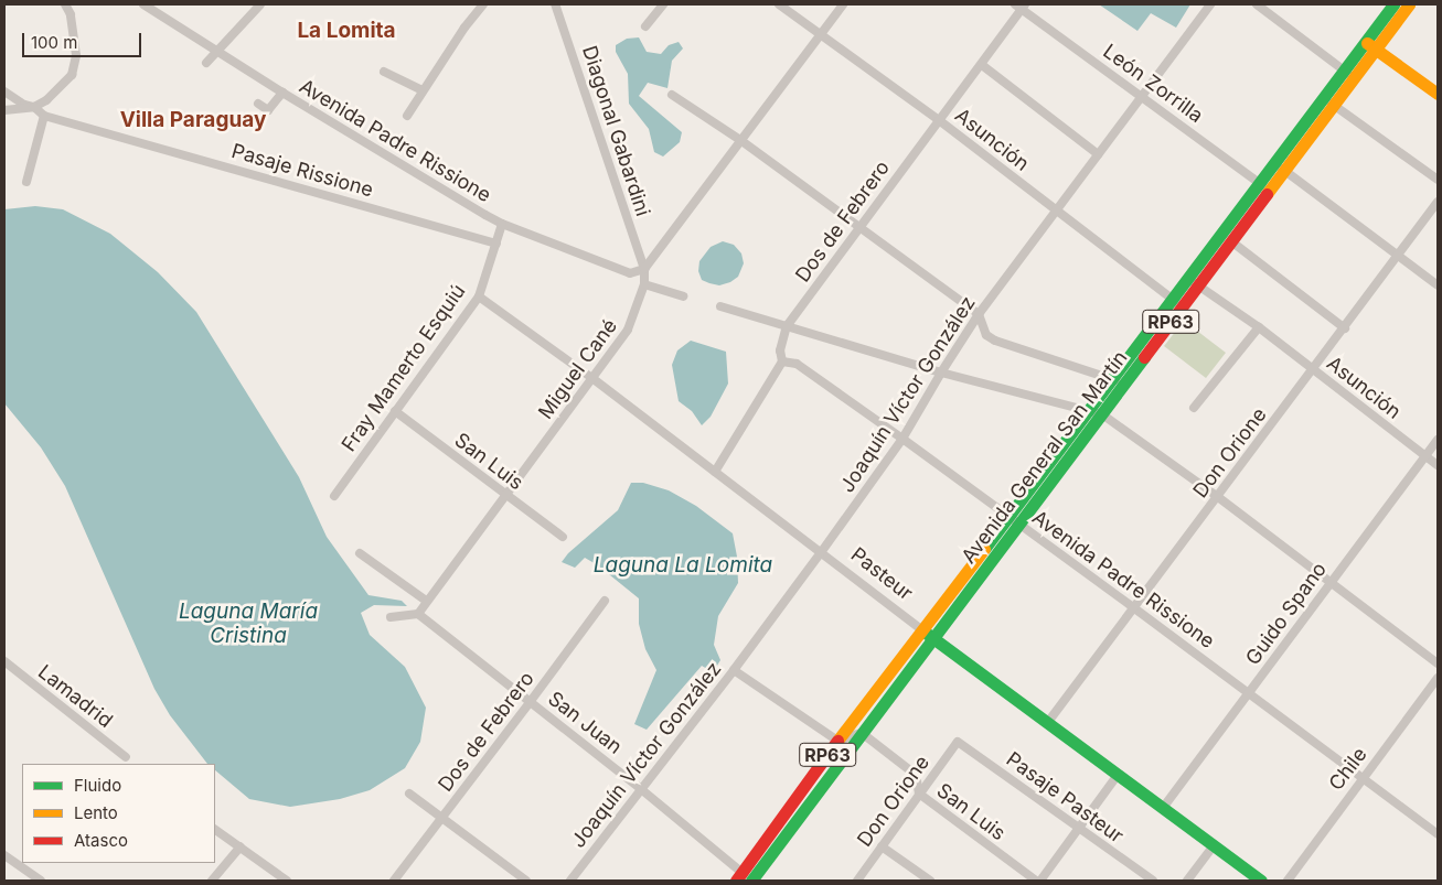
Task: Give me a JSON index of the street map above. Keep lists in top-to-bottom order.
{
  "streets": {
    "main road": ["RP63", "Avenida General San Martín", "Pasteur"],
    "street": [
      "León Zorrilla",
      "Diagonal Gabardini",
      "Asunción",
      "Avenida Padre Rissione",
      "Pasaje Rissione",
      "Dos de Febrero",
      "Fray Mamerto Esquiú",
      "Miguel Cané",
      "Joaquín Víctor González",
      "Don Orione",
      "San Luis",
      "Guido Spano",
      "Lamadrid",
      "San Juan",
      "Chile",
      "Pasaje Pasteur"
    ]
  },
  "crossings": [
    ["León Zorrilla", "Dos de Febrero"],
    ["León Zorrilla", "Joaquín Víctor González"],
    ["León Zorrilla", "Avenida General San Martín"],
    ["Diagonal Gabardini", "Avenida Padre Rissione"],
    ["Diagonal Gabardini", "Miguel Cané"],
    ["Asunción", "Dos de Febrero"],
    ["Asunción", "Joaquín Víctor González"],
    ["Asunción", "Don Orione"],
    ["Asunción", "Avenida General San Martín"],
    ["Asunción", "Guido Spano"],
    ["Avenida Padre Rissione", "Dos de Febrero"],
    ["Avenida Padre Rissione", "Fray Mamerto Esquiú"],
    ["Avenida Padre Rissione", "Miguel Cané"],
    ["Avenida Padre Rissione", "Joaquín Víctor González"],
    ["Avenida Padre Rissione", "Don Orione"],
    ["Avenida Padre Rissione", "Avenida General San Martín"],
    ["Avenida Padre Rissione", "Guido Spano"],
    ["Avenida Padre Rissione", "Chile"],
    ["Pasaje Rissione", "Fray Mamerto Esquiú"],
    ["Dos de Febrero", "Pasteur"],
    ["Dos de Febrero", "San Juan"],
    ["Fray Mamerto Esquiú", "San Luis"],
    ["Fray Mamerto Esquiú", "Pasteur"],
    ["Miguel Cané", "San Luis"],
    ["Miguel Cané", "Pasteur"],
    ["Miguel Cané", "San Juan"],
    ["Joaquín Víctor González", "Pasteur"],
    ["Joaquín Víctor González", "San Juan"],
    ["Don Orione", "San Luis"],
    ["Don Orione", "Pasteur"],
    ["Don Orione", "Pasaje Pasteur"],
    ["Avenida General San Martín", "San Luis"],
    ["Avenida General San Martín", "Pasteur"],
    ["Avenida General San Martín", "San Juan"],
    ["Pasteur", "Guido Spano"]
  ],
  "districts": ["La Lomita", "Villa Paraguay"],
  "water": ["Laguna La Lomita", "Laguna María Cristina"],
  "legend": ["Fluido", "Lento", "Atasco"],
  "scale_bar": "100 m"
}
